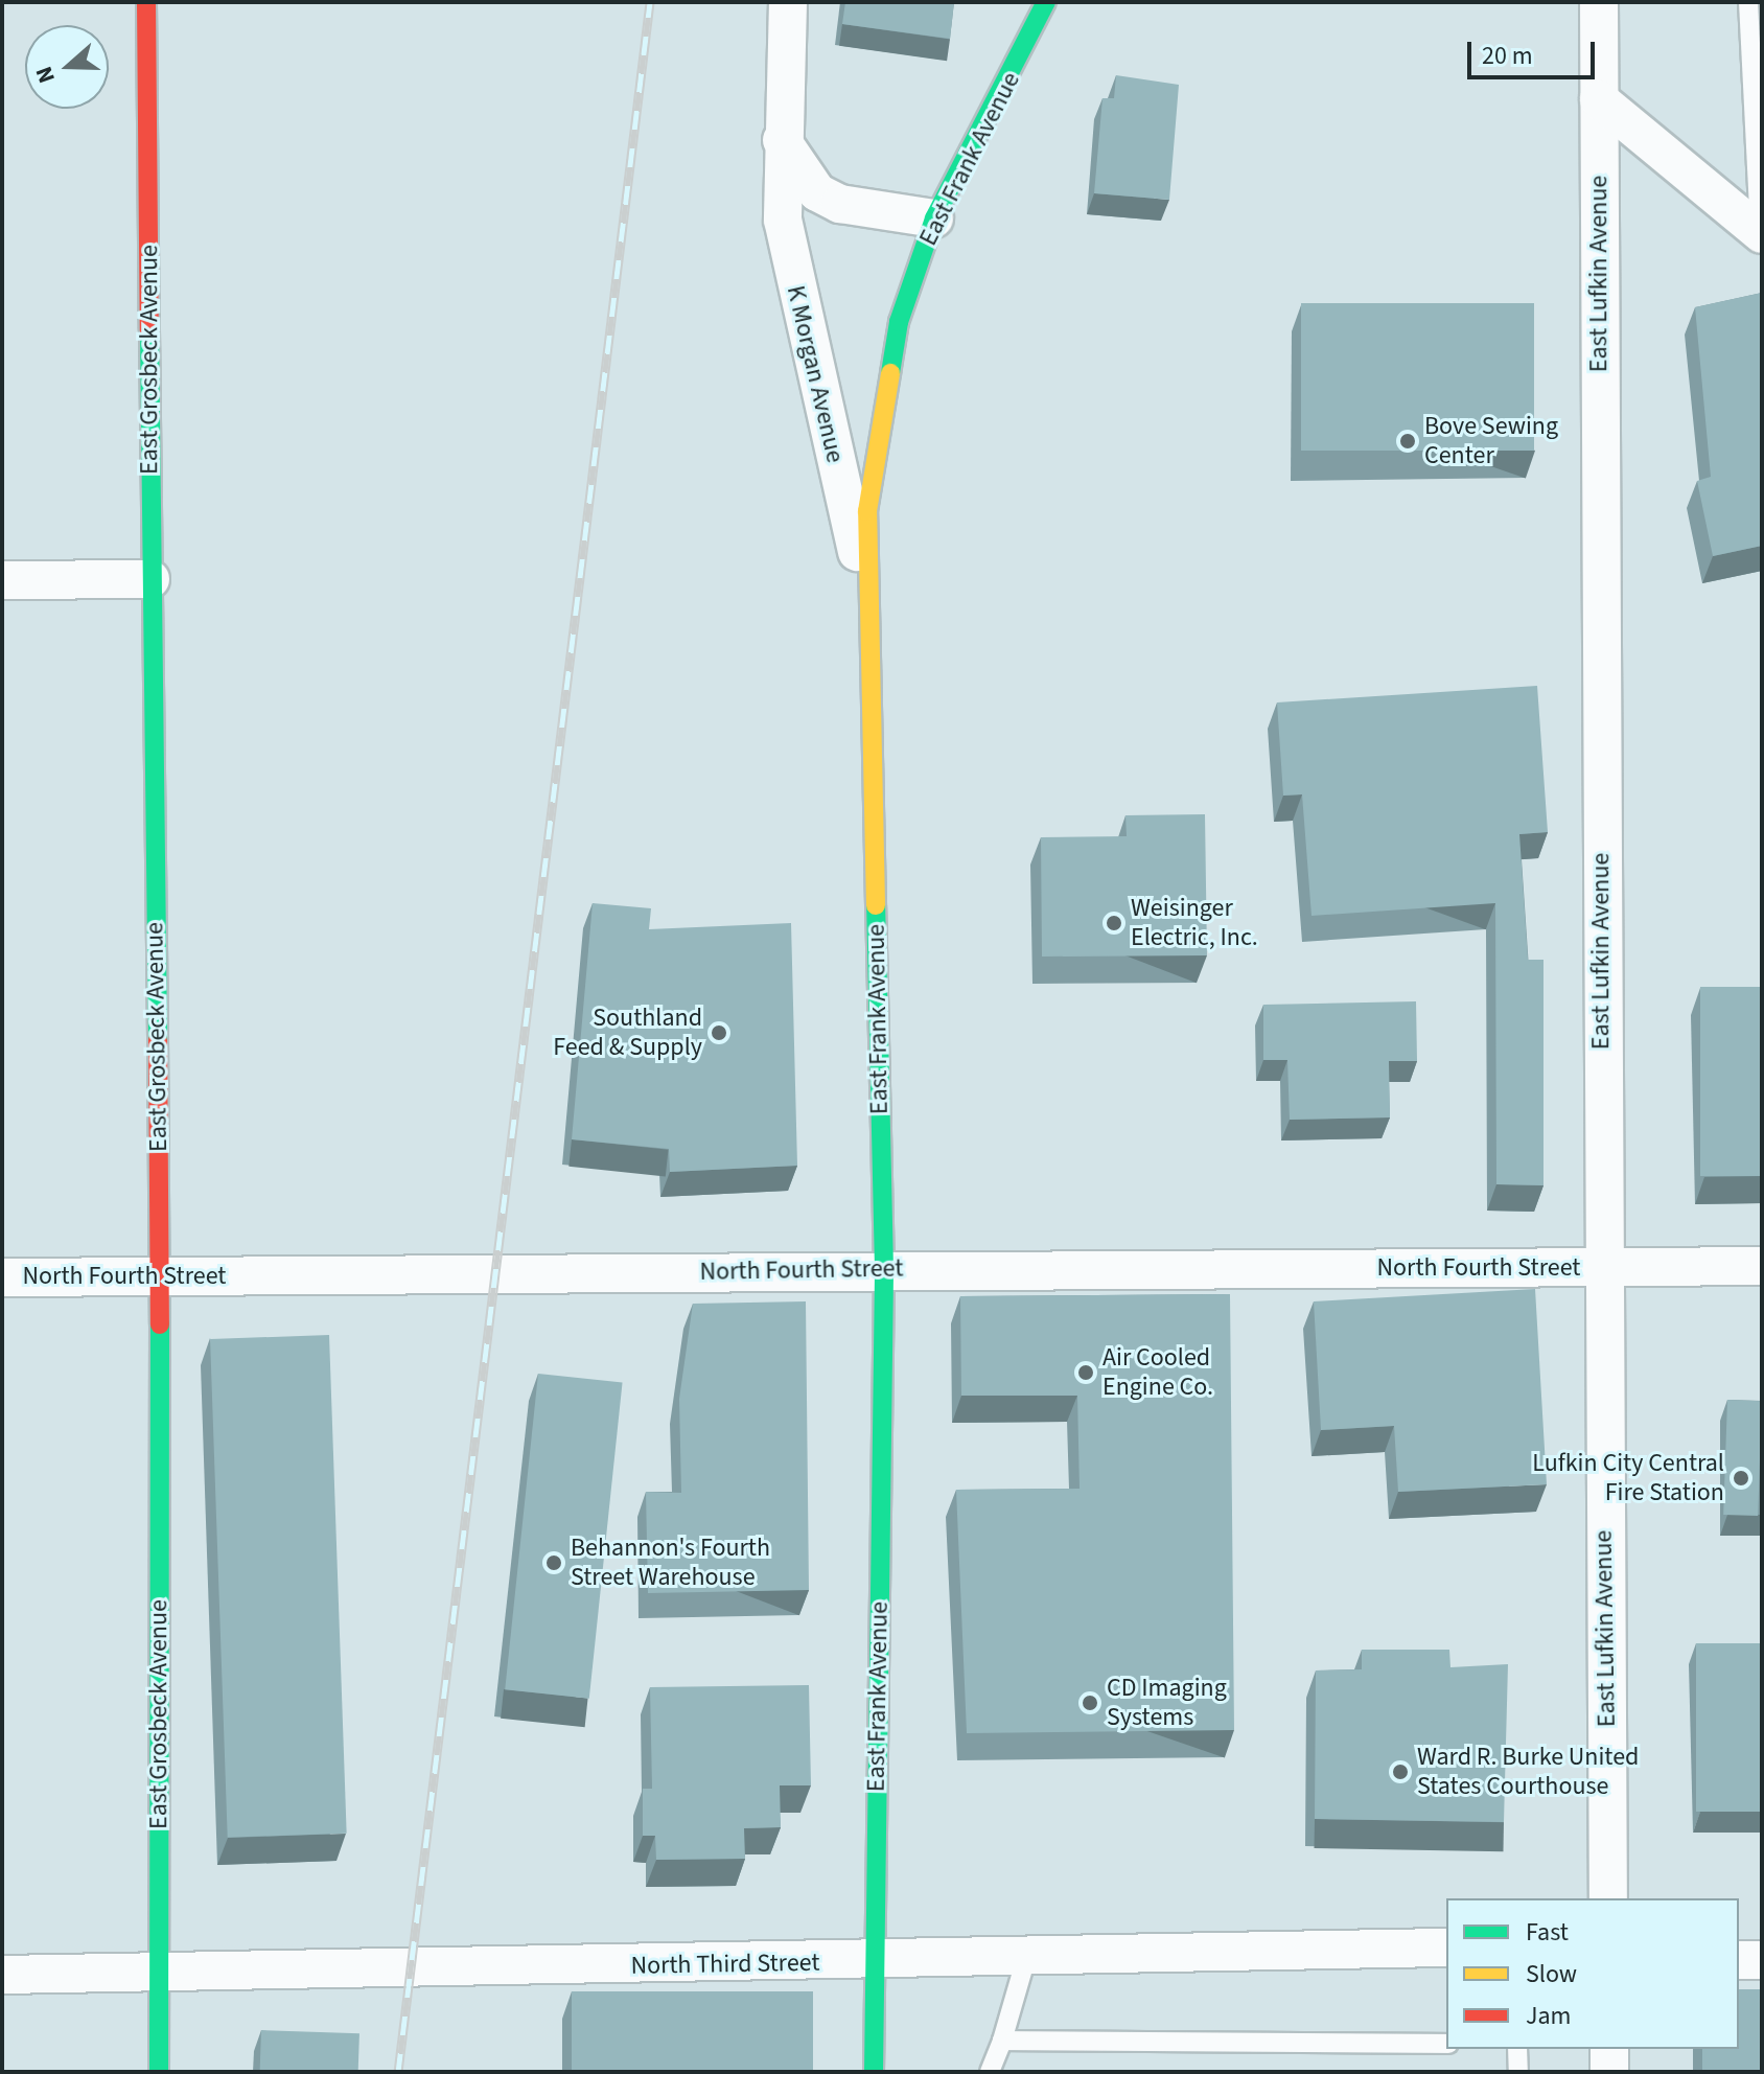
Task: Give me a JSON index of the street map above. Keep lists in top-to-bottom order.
{
  "streets": {
    "main road": ["East Frank Avenue", "East Grosbeck Avenue"],
    "street": [
      "East Lufkin Avenue",
      "K Morgan Avenue",
      "North Fourth Street",
      "North Third Street"
    ]
  },
  "crossings": [
    ["East Frank Avenue", "K Morgan Avenue"],
    ["East Frank Avenue", "North Fourth Street"],
    ["East Frank Avenue", "North Third Street"],
    ["East Lufkin Avenue", "North Fourth Street"],
    ["East Grosbeck Avenue", "North Fourth Street"],
    ["East Grosbeck Avenue", "North Third Street"]
  ],
  "places": [
    "Bove Sewing Center",
    "Weisinger Electric, Inc.",
    "Southland Feed & Supply",
    "Air Cooled Engine Co.",
    "Lufkin City Central Fire Station",
    "Behannon's Fourth Street Warehouse",
    "CD Imaging Systems",
    "Ward R. Burke United States Courthouse"
  ],
  "legend": ["Fast", "Slow", "Jam"],
  "scale_bar": "20 m",
  "north": "left"
}
